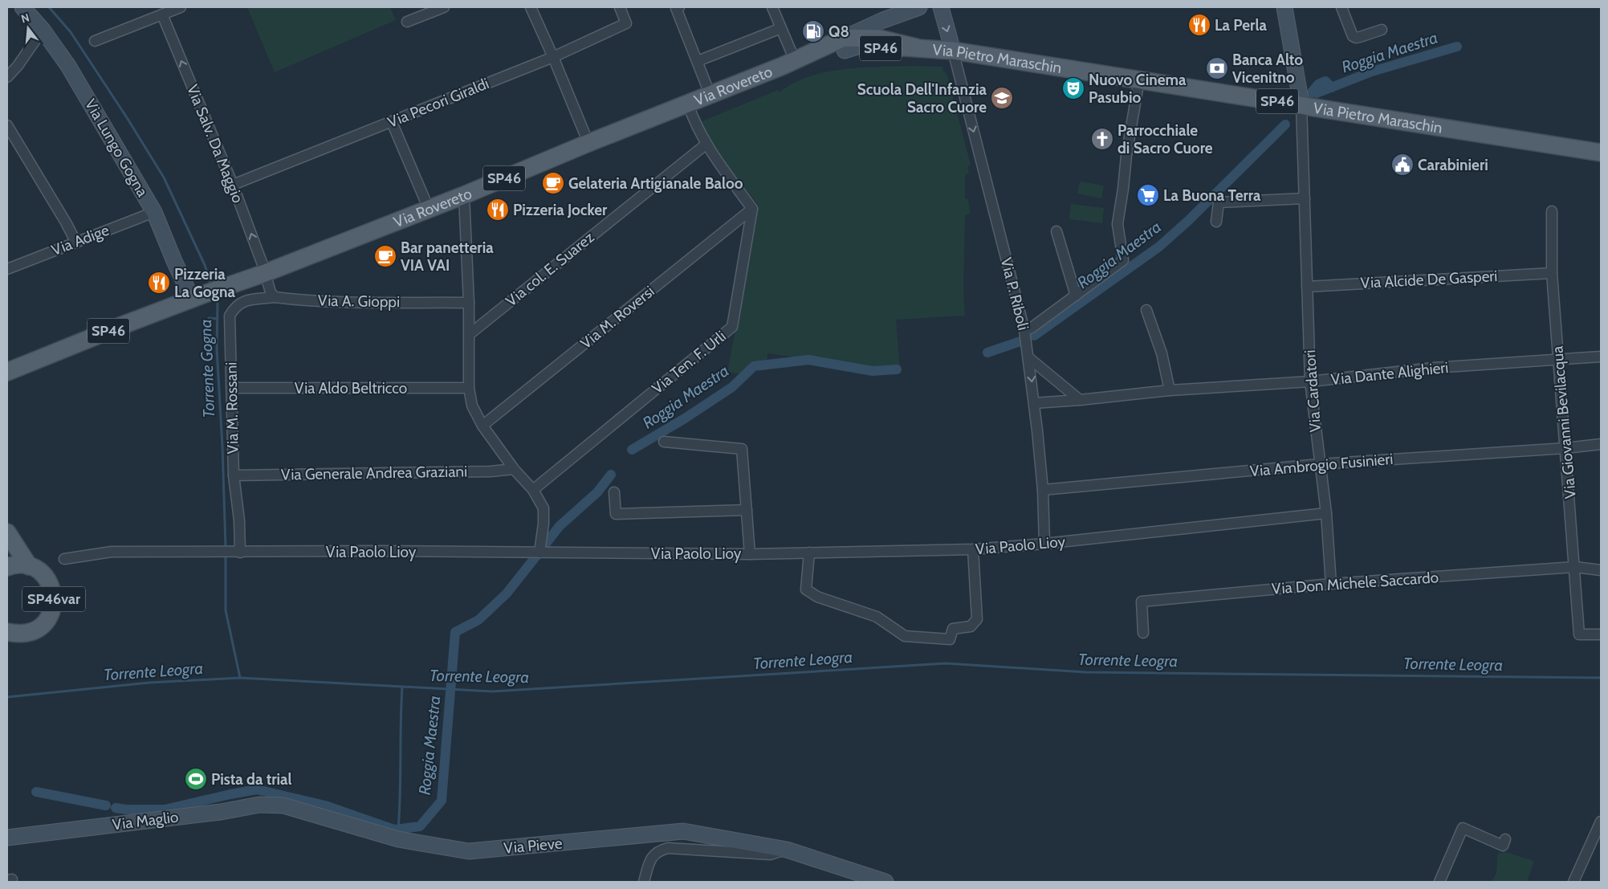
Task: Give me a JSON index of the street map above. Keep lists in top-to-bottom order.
{
  "streets": {
    "main road": [
      "SP46",
      "Via Pietro Maraschin",
      "Via Rovereto",
      "SP46var"
    ],
    "street": [
      "Via Pecori Giraldi",
      "Via Salv. Da Maggio",
      "Via Lungo Gogna",
      "Via Adige",
      "Via col. E. Suarez",
      "Via Alcide De Gasperi",
      "Via P. Riboli",
      "Via A. Gioppi",
      "Via M. Roversi",
      "Via Ten. F. Urli",
      "Via Dante Alighieri",
      "Via Aldo Beltricco",
      "Via Cardatori",
      "Via M. Rossani",
      "Via Giovanni Bevilacqua",
      "Via Ambrogio Fusinieri",
      "Via Generale Andrea Graziani",
      "Via Paolo Lioy",
      "Via Don Michele Saccardo",
      "Via Maglio",
      "Via Pieve"
    ]
  },
  "crossings": [
    ["SP46", "Via Rovereto"],
    ["SP46", "Via Lungo Gogna"],
    ["Via Pietro Maraschin", "Via Rovereto"],
    ["Via Pietro Maraschin", "Via P. Riboli"],
    ["Via Pietro Maraschin", "Via Cardatori"],
    ["Via Rovereto", "Via Salv. Da Maggio"],
    ["Via Rovereto", "Via Lungo Gogna"],
    ["Via Pecori Giraldi", "Via Salv. Da Maggio"],
    ["Via Lungo Gogna", "Via Adige"],
    ["Via Alcide De Gasperi", "Via Cardatori"],
    ["Via Alcide De Gasperi", "Via Giovanni Bevilacqua"],
    ["Via P. Riboli", "Via Dante Alighieri"],
    ["Via P. Riboli", "Via Ambrogio Fusinieri"],
    ["Via P. Riboli", "Via Paolo Lioy"],
    ["Via A. Gioppi", "Via M. Rossani"],
    ["Via M. Roversi", "Via Ten. F. Urli"],
    ["Via Dante Alighieri", "Via Cardatori"],
    ["Via Dante Alighieri", "Via Giovanni Bevilacqua"],
    ["Via Aldo Beltricco", "Via M. Rossani"],
    ["Via Cardatori", "Via Ambrogio Fusinieri"],
    ["Via Cardatori", "Via Paolo Lioy"],
    ["Via Cardatori", "Via Don Michele Saccardo"],
    ["Via M. Rossani", "Via Generale Andrea Graziani"],
    ["Via M. Rossani", "Via Paolo Lioy"],
    ["Via Giovanni Bevilacqua", "Via Ambrogio Fusinieri"],
    ["Via Giovanni Bevilacqua", "Via Don Michele Saccardo"],
    ["Via Maglio", "Via Pieve"]
  ],
  "one_way": ["Via Salv. Da Maggio", "Via P. Riboli"],
  "water": ["Roggia Maestra", "Torrente Gogna", "Torrente Leogra"],
  "places": {
    "restaurant": ["La Perla", "Pizzeria Jocker", "Pizzeria La Gogna"],
    "fuel station": ["Q8"],
    "bank": ["Banca Alto Vicenitno"],
    "theatre": ["Nuovo Cinema Pasubio"],
    "school or university": ["Scuola Dell'Infanzia Sacro Cuore"],
    "church": ["Parrocchiale di Sacro Cuore"],
    "public building": ["Carabinieri"],
    "cafe": ["Gelateria Artigianale Baloo", "Bar panetteria VIA VAI"],
    "supermarket": ["La Buona Terra"],
    "sports": ["Pista da trial"]
  },
  "north": "top"
}
